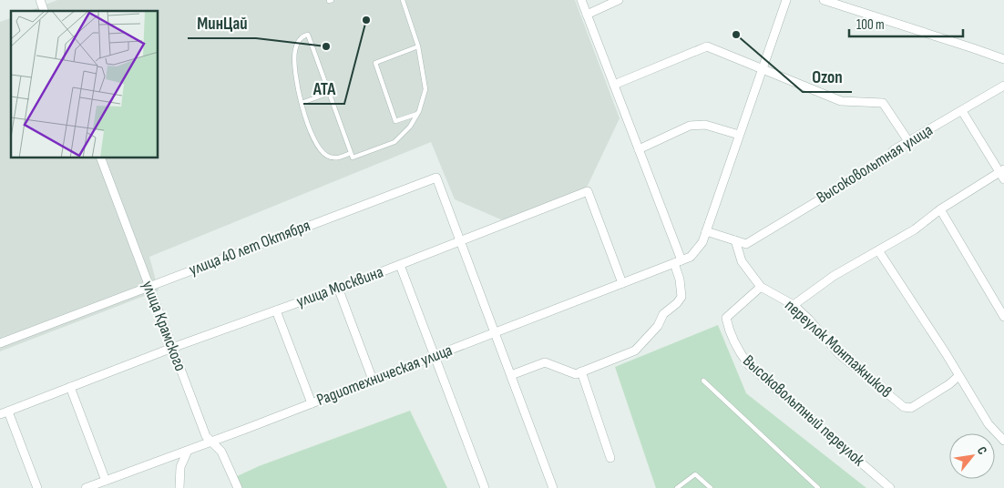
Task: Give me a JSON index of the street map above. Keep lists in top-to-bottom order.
{
  "streets": {
    "street": [
      "Высоковольтная улица",
      "улица 40 лет Октября",
      "улица Москвина",
      "улица Крамского",
      "переулок Монтажников",
      "Радиотехническая улица",
      "Высоковольтный переулок"
    ]
  },
  "crossings": [
    ["Высоковольтная улица", "переулок Монтажников"],
    ["улица 40 лет Октября", "улица Москвина"],
    ["улица 40 лет Октября", "улица Крамского"],
    ["улица Москвина", "улица Крамского"],
    ["улица Москвина", "Радиотехническая улица"],
    ["улица Крамского", "Радиотехническая улица"],
    ["переулок Монтажников", "Высоковольтный переулок"]
  ],
  "places": ["АТА", "Ozon", "МинЦай"],
  "scale_bar": "100 m",
  "north": "top right"
}
